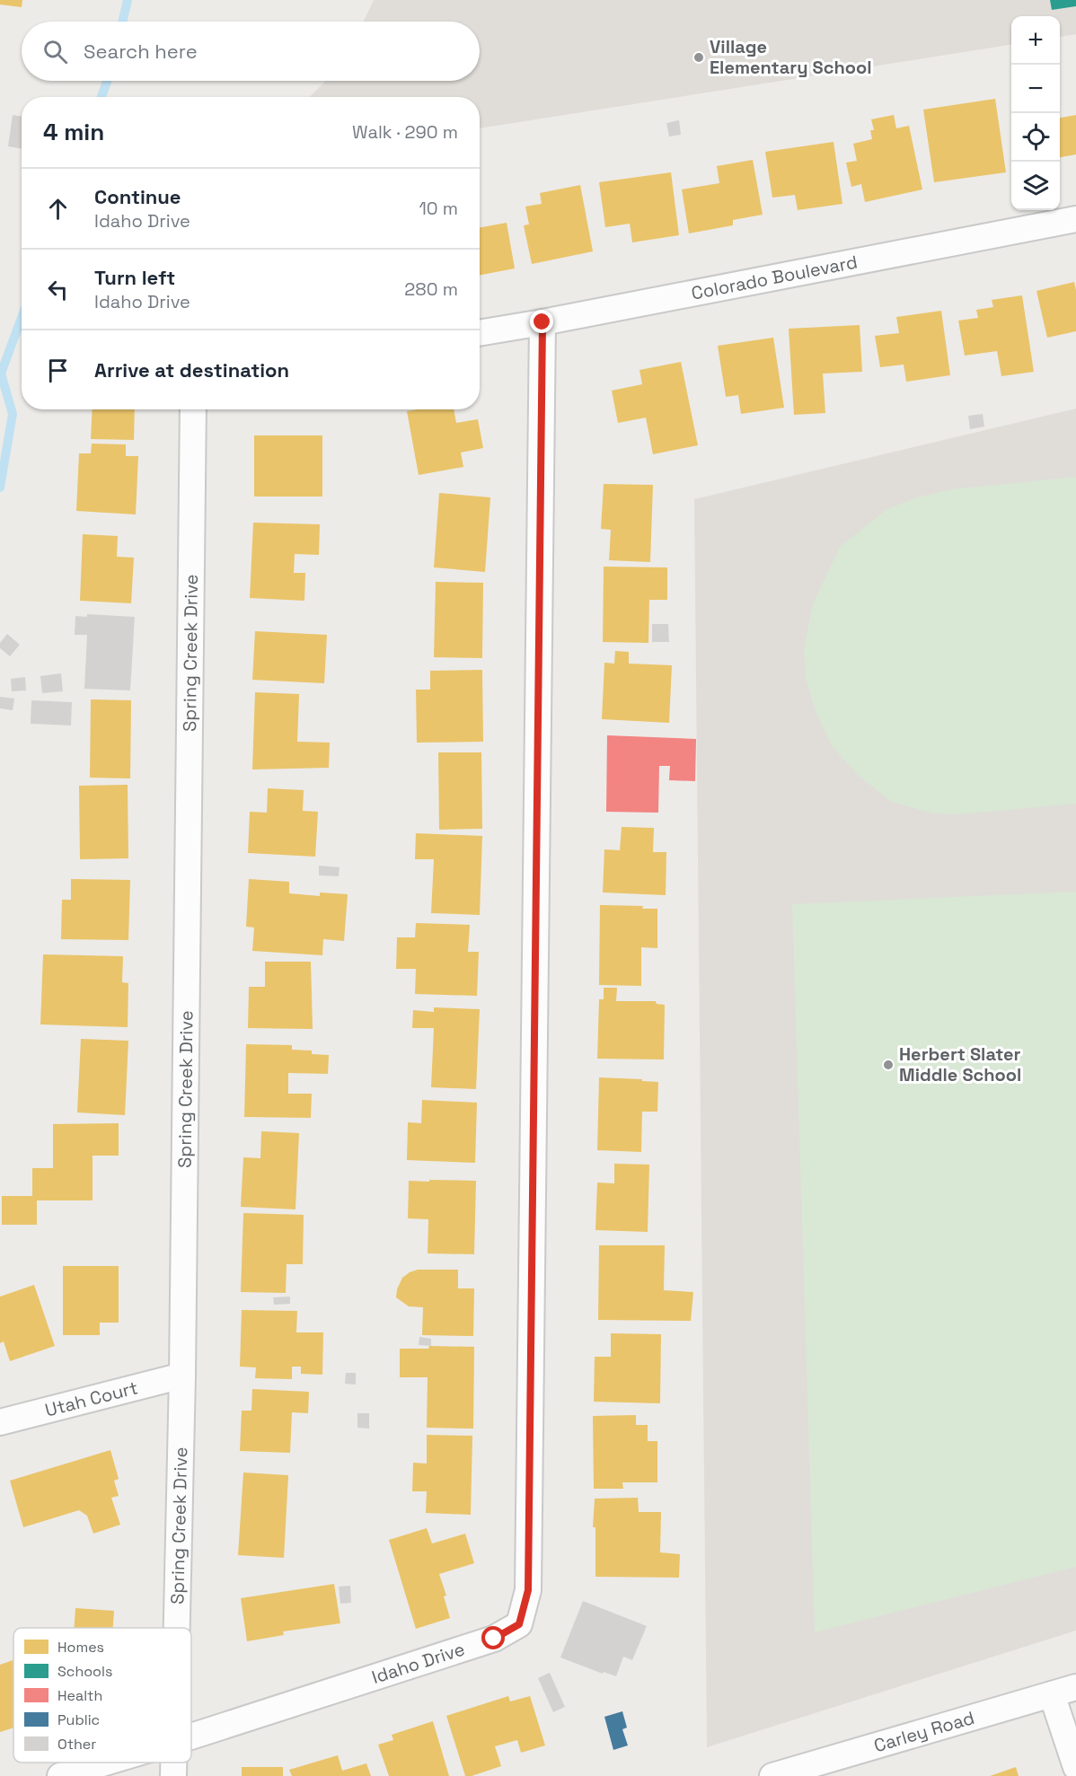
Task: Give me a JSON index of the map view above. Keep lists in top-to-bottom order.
{
  "streets": {
    "street": [
      "Colorado Boulevard",
      "Spring Creek Drive",
      "Utah Court",
      "Idaho Drive",
      "Carley Road"
    ]
  },
  "crossings": [
    ["Colorado Boulevard", "Idaho Drive"],
    ["Spring Creek Drive", "Utah Court"]
  ],
  "places": ["Village Elementary School", "Herbert Slater Middle School"],
  "legend": [
    "Homes",
    "Schools",
    "Health",
    "Public",
    "Other"
  ],
  "page": {
    "map_buttons": ["+", "−"],
    "search": "Search here",
    "heading": ["4 min", "Walk · 290 m"],
    "list": [
      ["Continue", "Idaho Drive", "10 m"],
      ["Turn left", "Idaho Drive", "280 m"],
      "Arrive at destination"
    ]
  }
}
